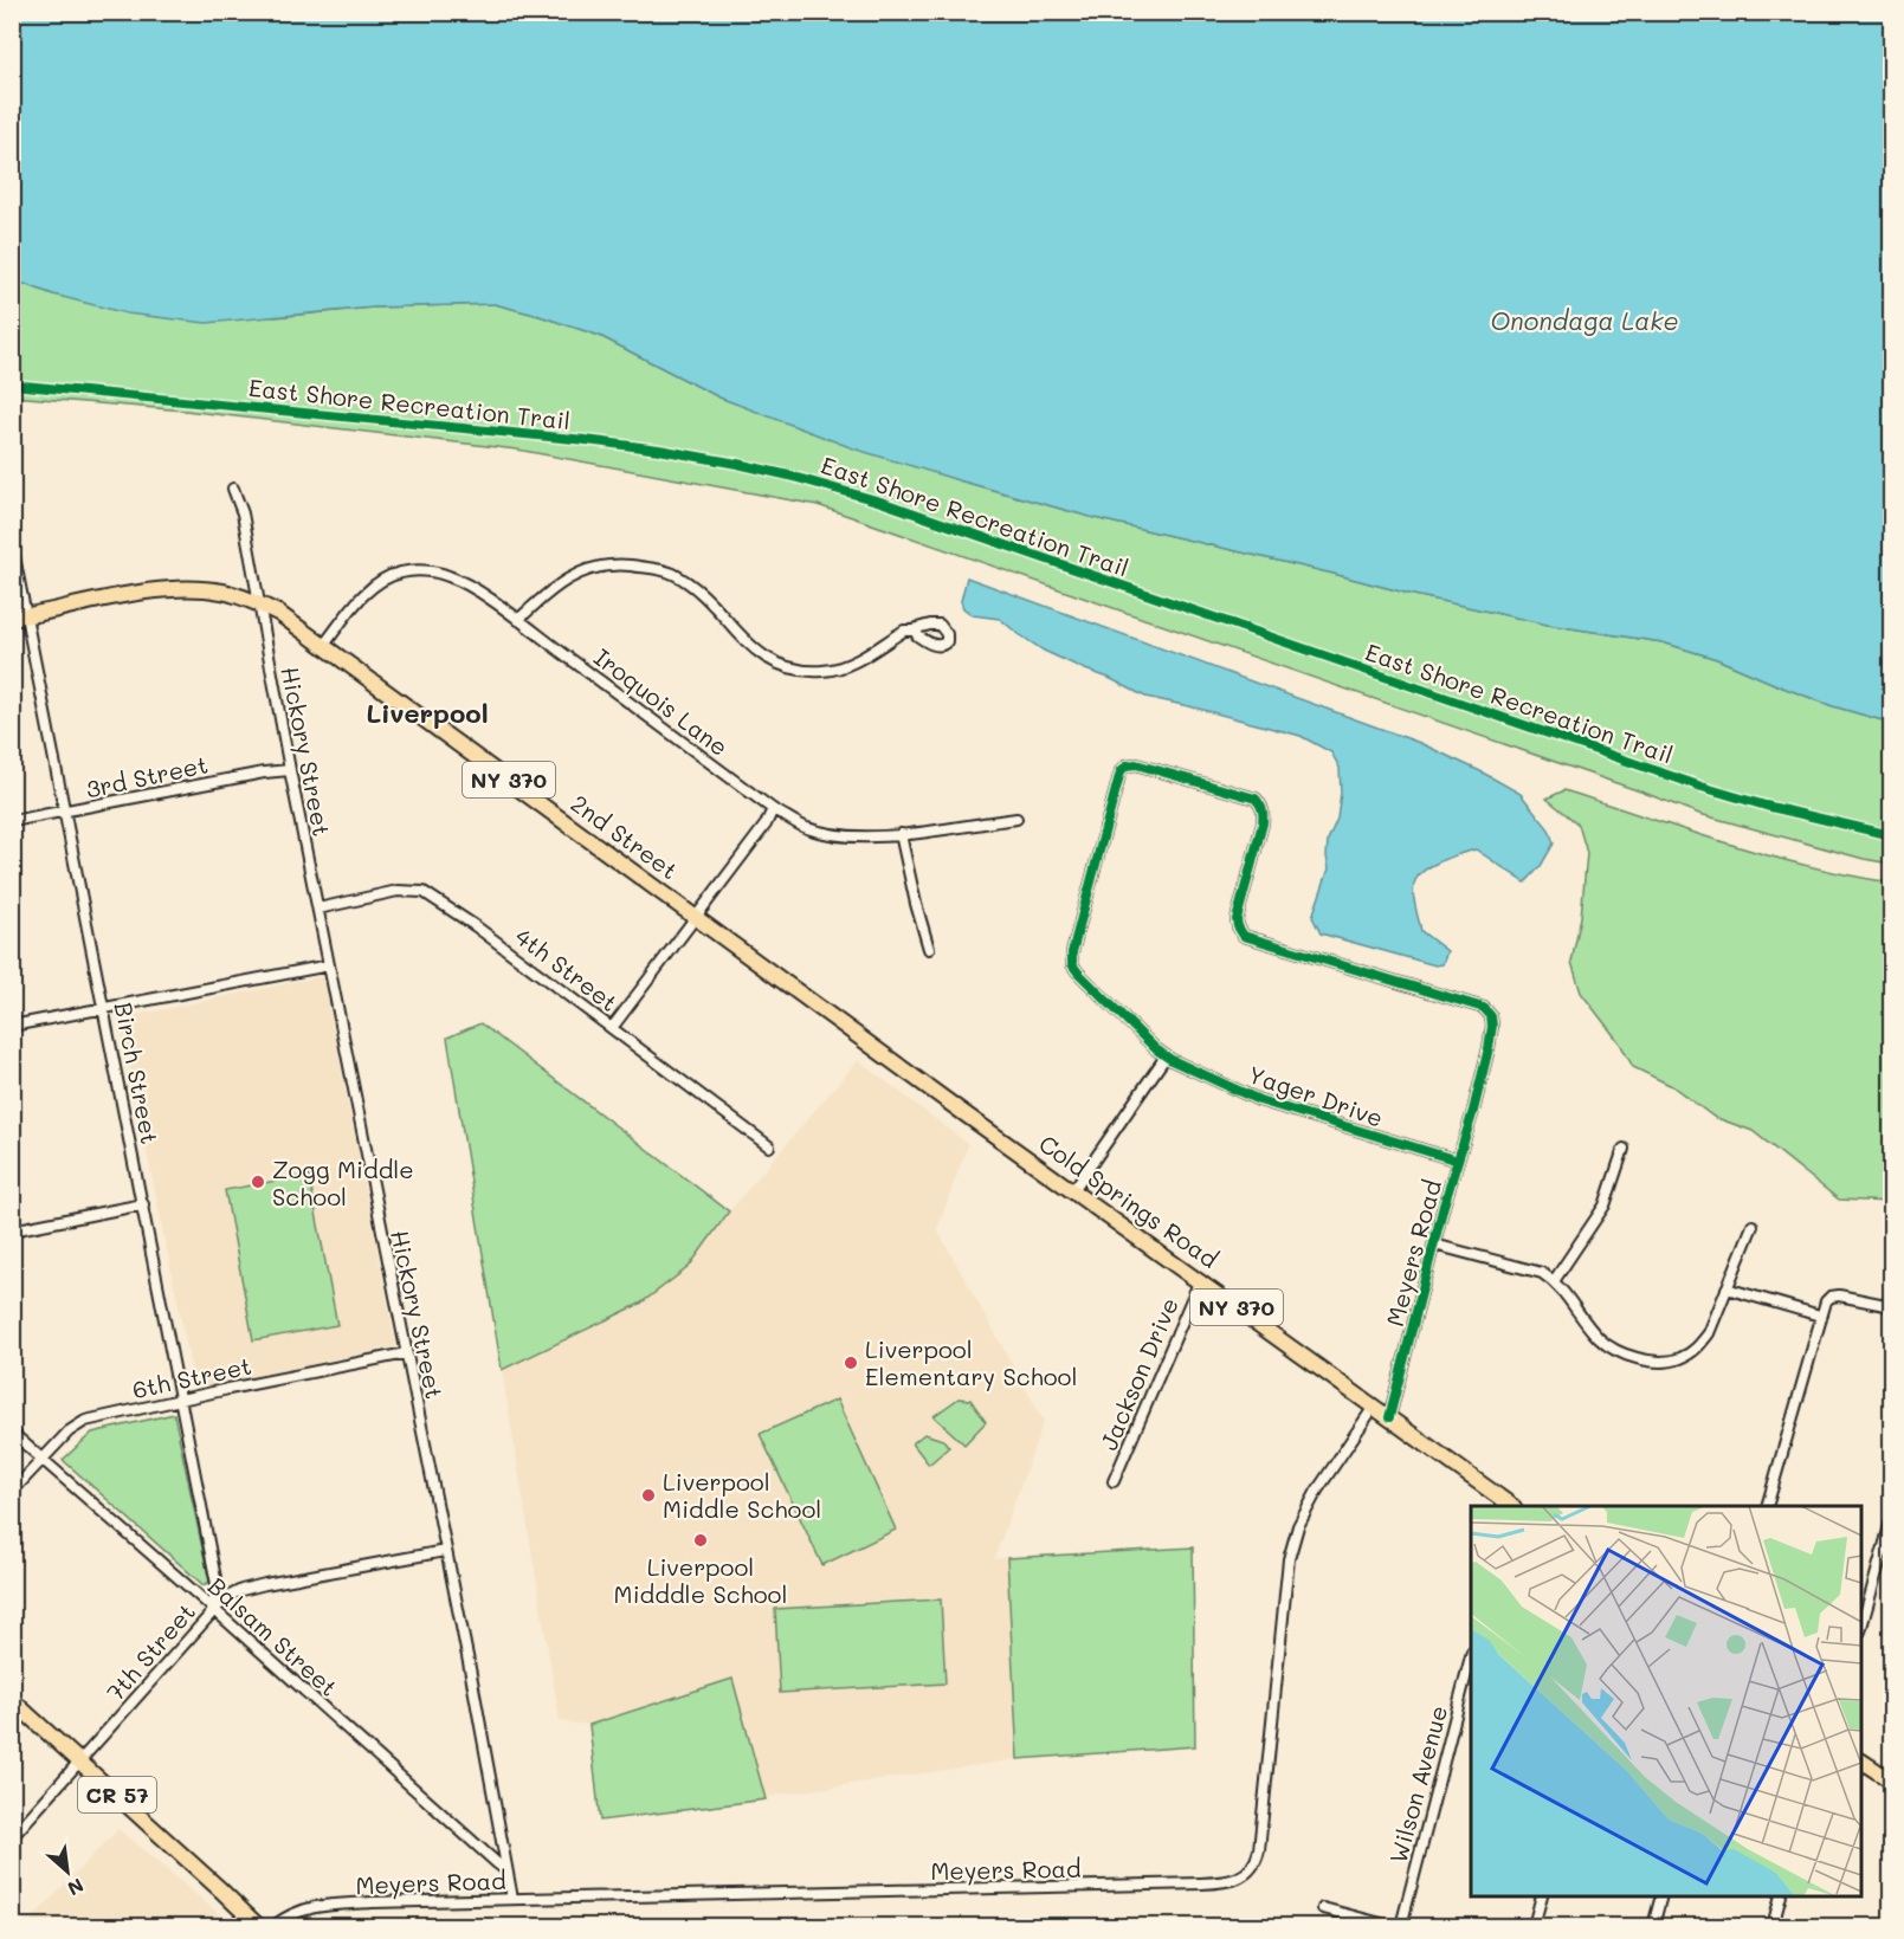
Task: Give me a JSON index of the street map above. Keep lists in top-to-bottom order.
{
  "streets": {
    "main road": [
      "NY 370",
      "2nd Street",
      "Cold Springs Road",
      "CR 57"
    ],
    "street": [
      "Iroquois Lane",
      "Hickory Street",
      "3rd Street",
      "4th Street",
      "Birch Street",
      "Yager Drive",
      "Meyers Road",
      "Jackson Drive",
      "6th Street",
      "Balsam Street",
      "7th Street",
      "Wilson Avenue"
    ],
    "cycle path": ["East Shore Recreation Trail"]
  },
  "crossings": [
    ["Iroquois Lane", "2nd Street"],
    ["Hickory Street", "3rd Street"],
    ["Hickory Street", "2nd Street"],
    ["Hickory Street", "4th Street"],
    ["Hickory Street", "Meyers Road"],
    ["Hickory Street", "6th Street"],
    ["Hickory Street", "Balsam Street"],
    ["Hickory Street", "7th Street"],
    ["3rd Street", "Birch Street"],
    ["2nd Street", "Birch Street"],
    ["2nd Street", "Cold Springs Road"],
    ["Birch Street", "6th Street"],
    ["Birch Street", "Balsam Street"],
    ["Birch Street", "7th Street"],
    ["Yager Drive", "Meyers Road"],
    ["Cold Springs Road", "Meyers Road"],
    ["Cold Springs Road", "Jackson Drive"],
    ["6th Street", "Balsam Street"],
    ["Balsam Street", "7th Street"],
    ["7th Street", "CR 57"]
  ],
  "districts": ["Liverpool"],
  "water": ["Onondaga Lake"],
  "places": [
    "Zogg Middle School",
    "Liverpool Elementary School",
    "Liverpool Middle School",
    "Liverpool Midddle School"
  ],
  "north": "bottom right"
}
